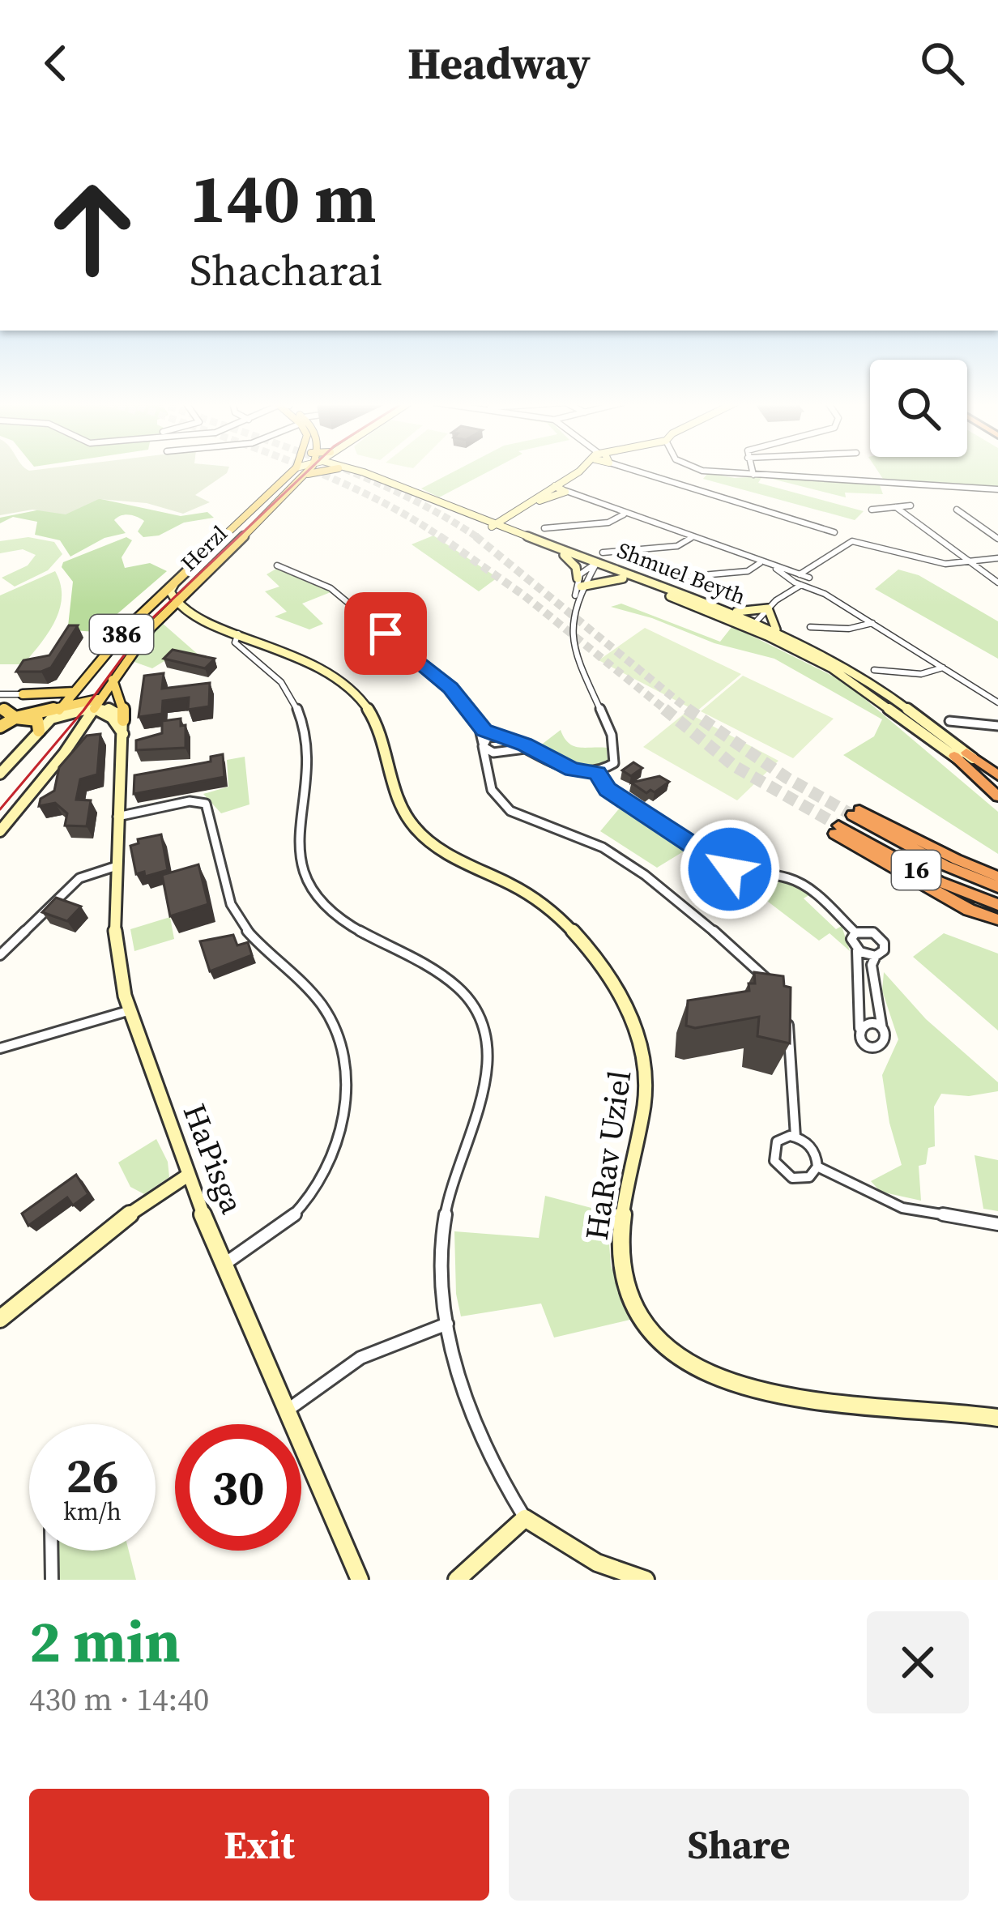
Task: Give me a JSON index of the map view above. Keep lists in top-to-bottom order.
{
  "streets": {
    "highway": ["16"],
    "main road": ["Herzl", "386"],
    "street": ["Shmuel Beyth", "HaRav Uziel", "HaPisga"]
  },
  "crossings": [
    ["Herzl", "386"],
    ["Herzl", "HaRav Uziel"]
  ],
  "page": {
    "header": "Headway",
    "turn": ["140 m", "Shacharai"],
    "speed": "26 km/h",
    "limit": "30",
    "heading": ["2 min", "430 m · 14:40"],
    "buttons": ["Exit", "Share"]
  }
}
